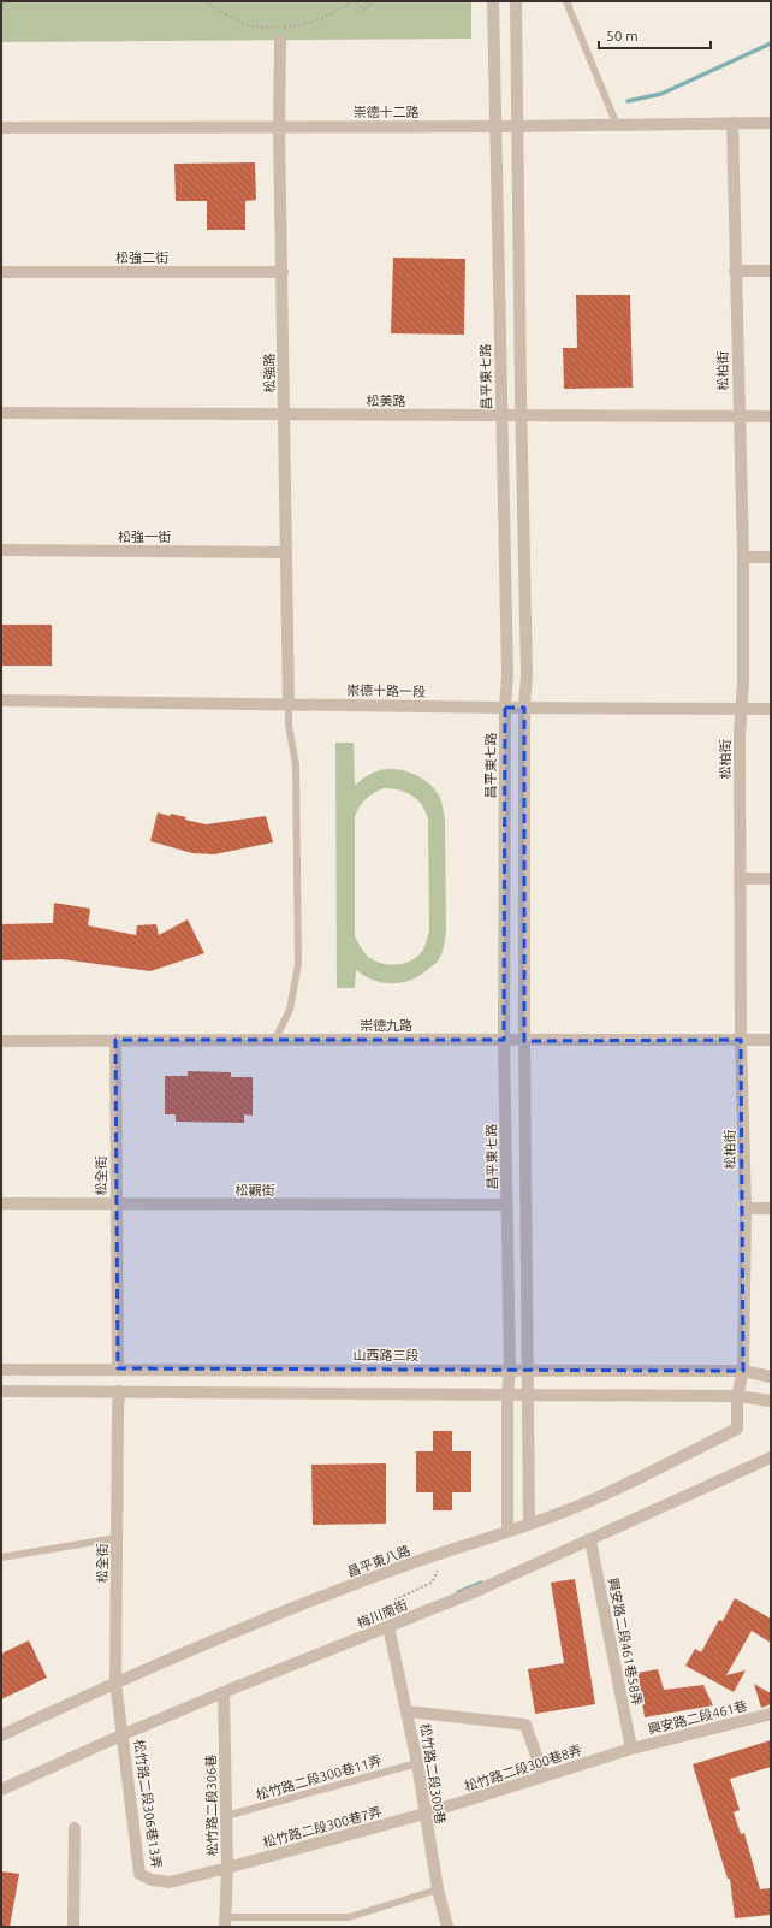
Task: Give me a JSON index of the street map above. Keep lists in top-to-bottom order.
{
  "streets": {
    "street": [
      "崇德十二路",
      "松強二街",
      "松柏街",
      "松強路",
      "昌平東七路",
      "松美路",
      "松強一街",
      "崇德十路一段",
      "崇德九路",
      "松全街",
      "松觀街",
      "山西路三段",
      "昌平東八路",
      "梅川南街",
      "興安路二段461巷58弄",
      "興安路二段461巷",
      "松竹路二段300巷8弄",
      "松竹路二段300巷",
      "松竹路二段306巷13弄",
      "松竹路二段306巷",
      "松竹路二段300巷7弄"
    ],
    "lane": ["松竹路二段300巷11弄"]
  },
  "crossings": [
    ["崇德十二路", "松柏街"],
    ["崇德十二路", "松強路"],
    ["崇德十二路", "昌平東七路"],
    ["松強二街", "松強路"],
    ["松柏街", "松美路"],
    ["松柏街", "崇德十路一段"],
    ["松柏街", "崇德九路"],
    ["松柏街", "山西路三段"],
    ["松柏街", "昌平東八路"],
    ["松強路", "松美路"],
    ["松強路", "松強一街"],
    ["松強路", "崇德十路一段"],
    ["昌平東七路", "松美路"],
    ["昌平東七路", "崇德十路一段"],
    ["昌平東七路", "崇德九路"],
    ["昌平東七路", "松觀街"],
    ["昌平東七路", "山西路三段"],
    ["昌平東七路", "昌平東八路"],
    ["崇德九路", "松全街"],
    ["松全街", "松觀街"],
    ["松全街", "山西路三段"],
    ["松全街", "昌平東八路"],
    ["松全街", "梅川南街"],
    ["松全街", "松竹路二段306巷13弄"],
    ["梅川南街", "興安路二段461巷58弄"],
    ["梅川南街", "松竹路二段300巷"],
    ["梅川南街", "松竹路二段306巷13弄"],
    ["梅川南街", "松竹路二段306巷"],
    ["興安路二段461巷58弄", "興安路二段461巷"],
    ["興安路二段461巷58弄", "松竹路二段300巷8弄"],
    ["興安路二段461巷", "松竹路二段300巷8弄"],
    ["松竹路二段300巷8弄", "松竹路二段300巷"],
    ["松竹路二段300巷8弄", "松竹路二段300巷7弄"],
    ["松竹路二段300巷", "松竹路二段300巷11弄"],
    ["松竹路二段300巷", "松竹路二段306巷"],
    ["松竹路二段300巷", "松竹路二段300巷7弄"],
    ["松竹路二段300巷11弄", "松竹路二段306巷"],
    ["松竹路二段306巷13弄", "松竹路二段306巷"],
    ["松竹路二段306巷13弄", "松竹路二段300巷7弄"],
    ["松竹路二段306巷", "松竹路二段300巷7弄"]
  ],
  "scale_bar": "50 m"
}
